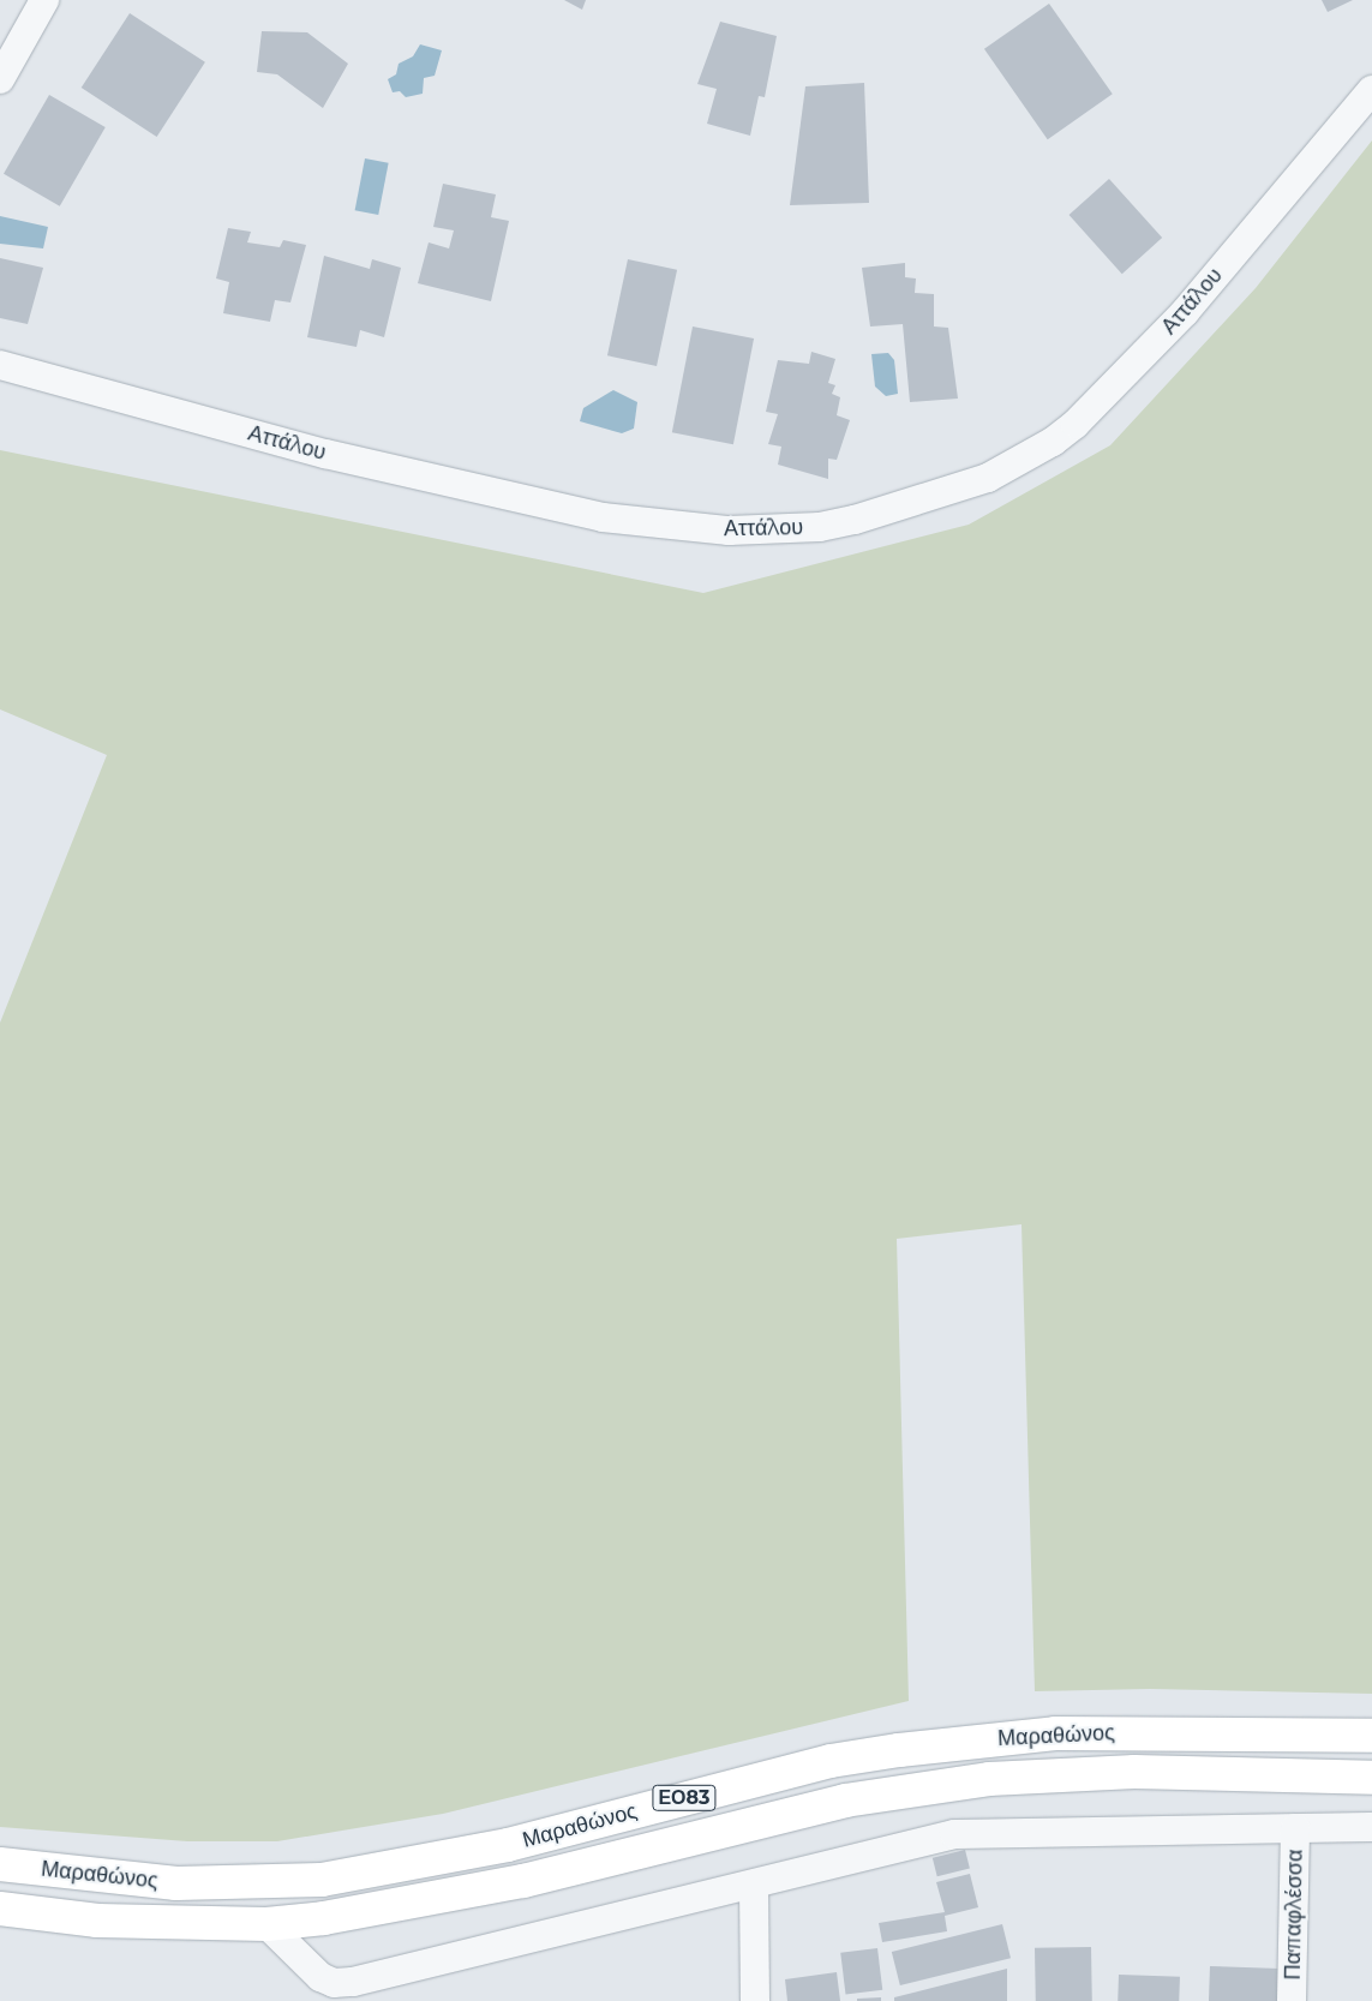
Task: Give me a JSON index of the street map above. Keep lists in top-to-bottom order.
{
  "streets": {
    "main road": ["Μαραθώνος", "ΕΟ83"],
    "street": ["Αττάλου", "Παπαφλέσσα"]
  }
}
